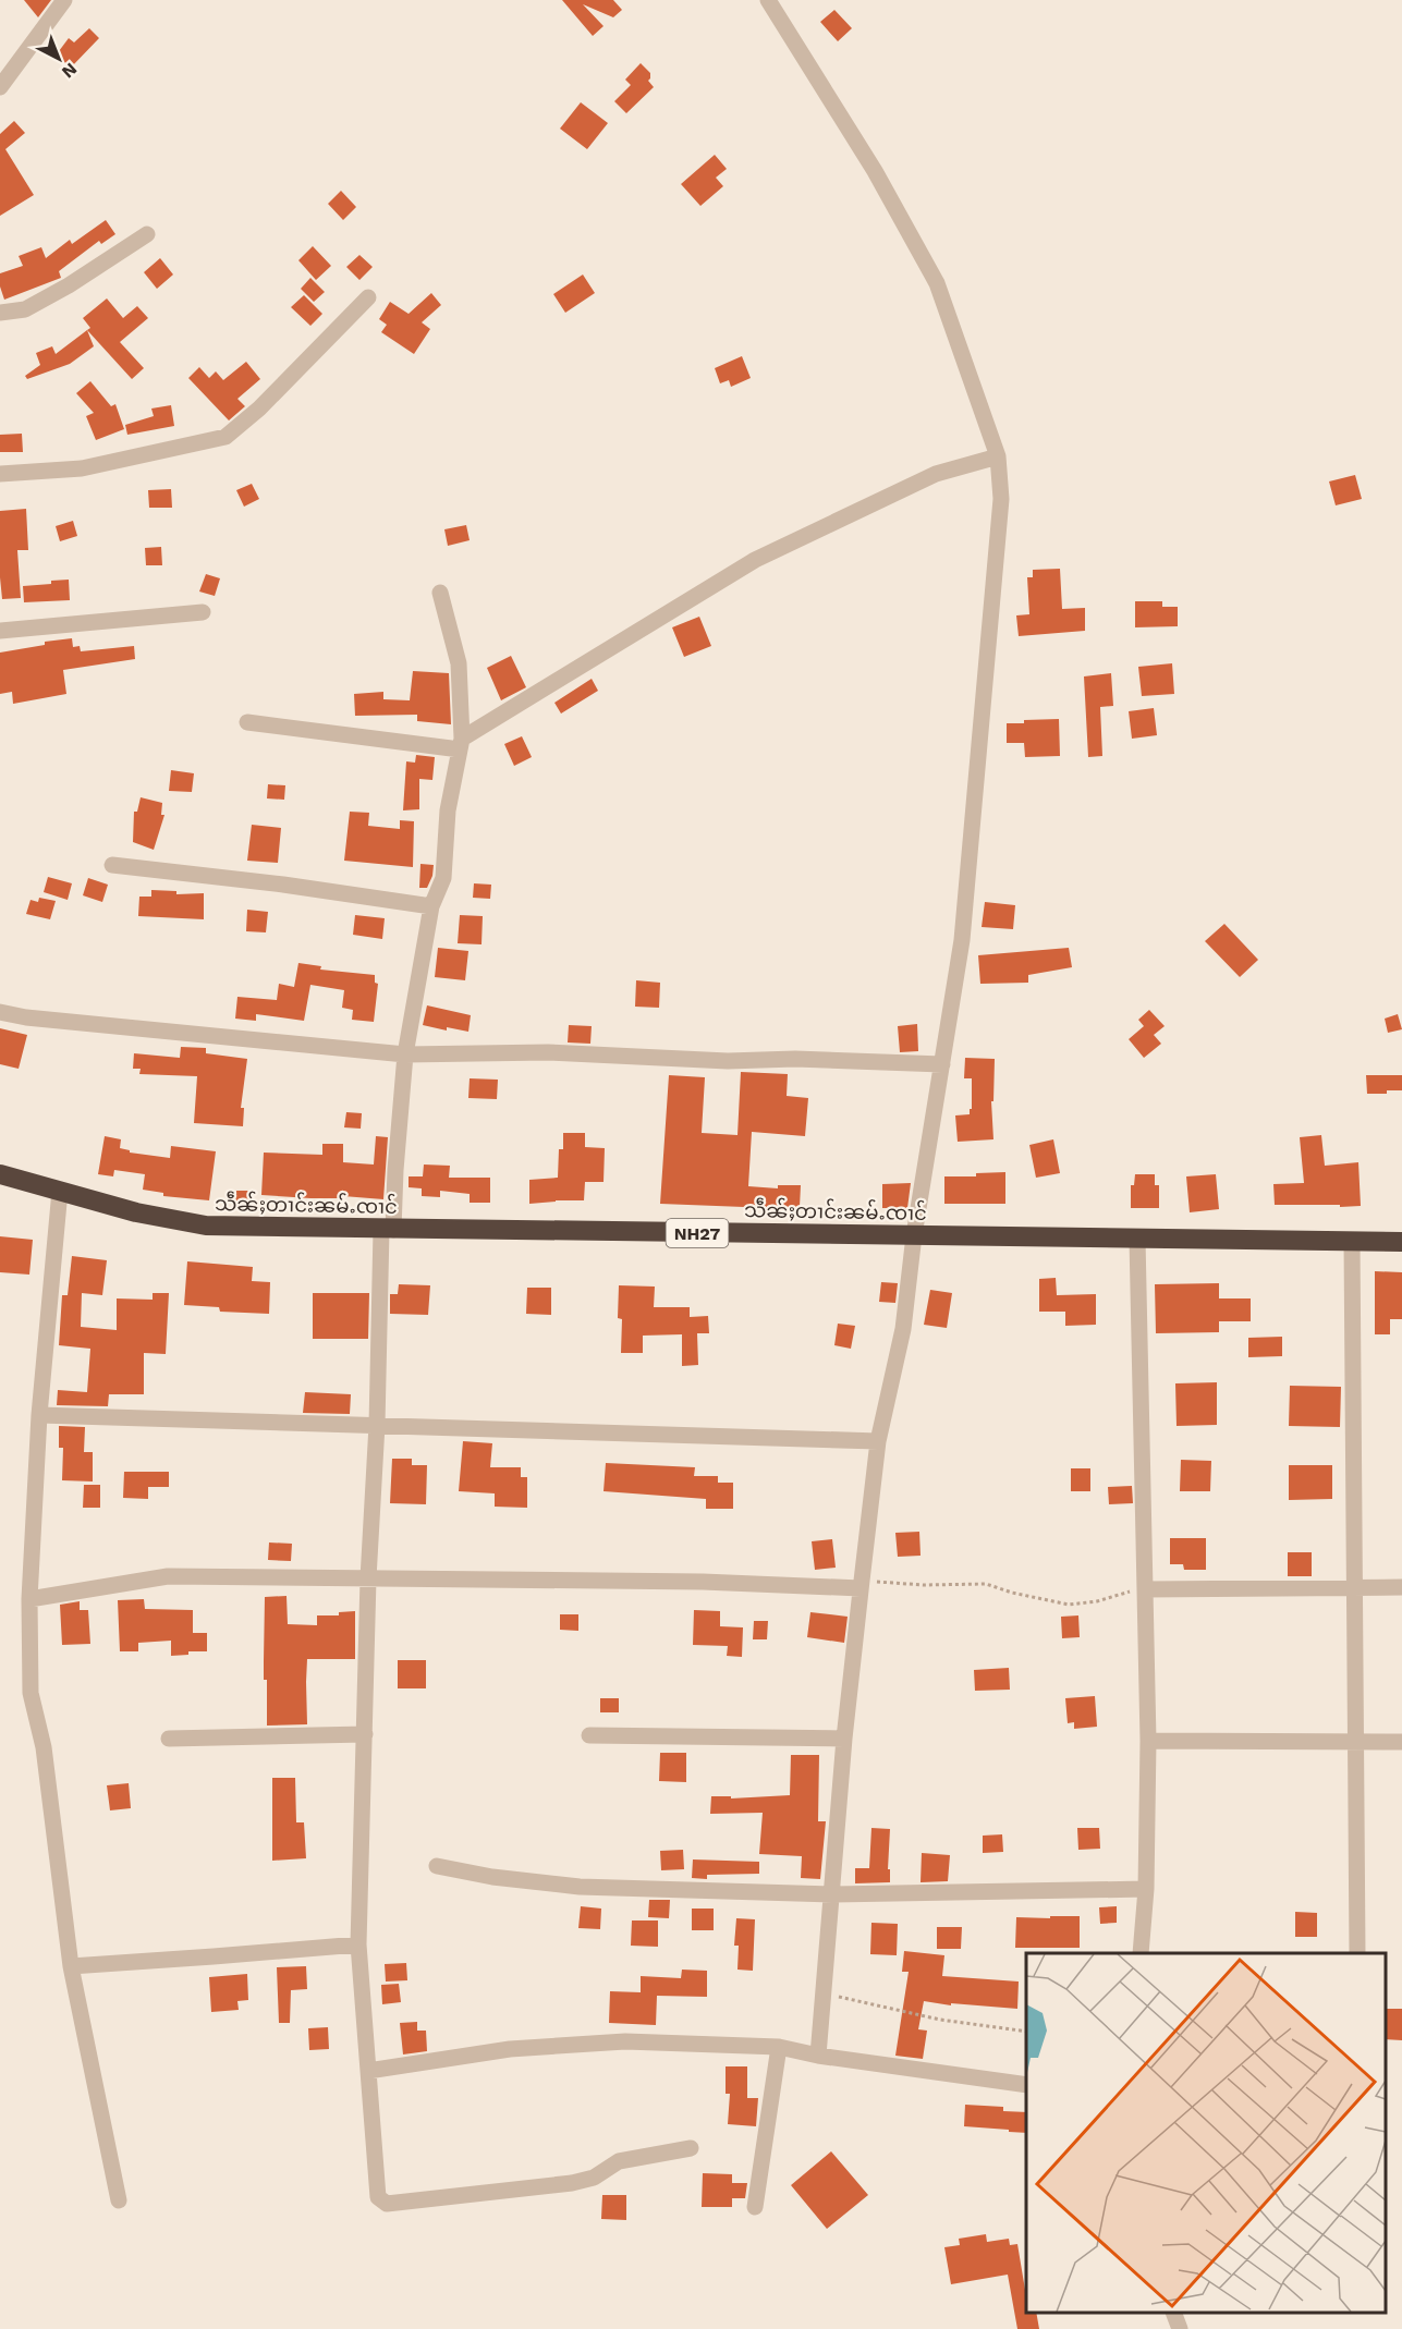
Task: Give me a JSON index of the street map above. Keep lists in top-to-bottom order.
{
  "streets": {
    "highway": ["သဵၼ်ႈတၢင်းၼမ်ႉၸၢင်", "NH27"]
  },
  "north": "bottom right"
}
